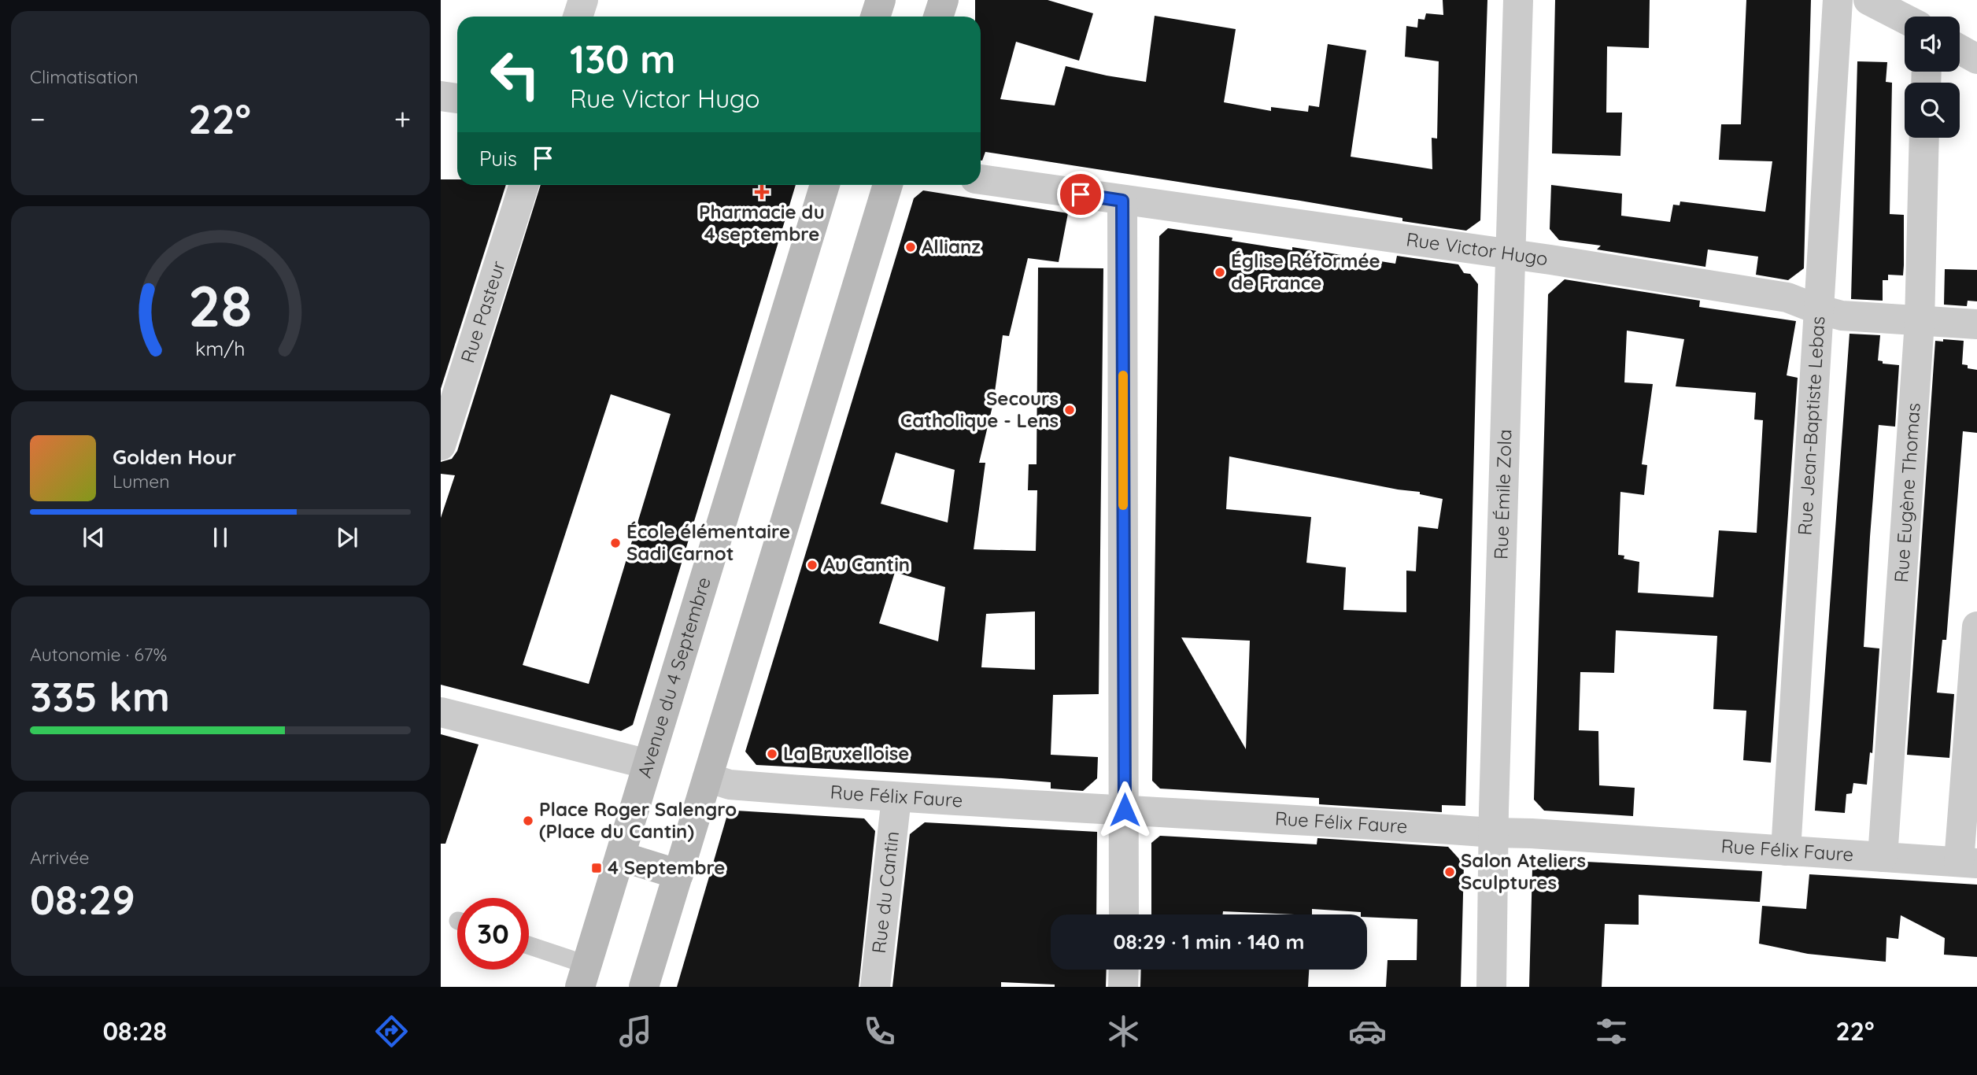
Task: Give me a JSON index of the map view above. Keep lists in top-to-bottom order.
{
  "streets": {
    "main road": ["Avenue du 4 Septembre"],
    "street": [
      "Rue Victor Hugo",
      "Rue Pasteur",
      "Rue Jean-Baptiste Lebas",
      "Rue Eugène Thomas",
      "Rue Émile Zola",
      "Rue Félix Faure",
      "Rue du Cantin"
    ]
  },
  "crossings": [
    ["Rue Victor Hugo", "Rue Jean-Baptiste Lebas"],
    ["Rue Victor Hugo", "Rue Eugène Thomas"],
    ["Rue Victor Hugo", "Rue Émile Zola"],
    ["Rue Jean-Baptiste Lebas", "Rue Félix Faure"],
    ["Rue Eugène Thomas", "Rue Félix Faure"],
    ["Rue Émile Zola", "Rue Félix Faure"],
    ["Rue Félix Faure", "Rue du Cantin"]
  ],
  "places": {
    "health": ["Pharmacie du 4 septembre"],
    "other": [
      "Allianz",
      "Église Réformée de France",
      "Secours Catholique - Lens",
      "École élémentaire Sadi Carnot",
      "Au Cantin",
      "La Bruxelloise",
      "Place Roger Salengro (Place du Cantin)",
      "Salon Ateliers Sculptures"
    ],
    "transit": ["4 Septembre"]
  },
  "page": {
    "tile": [
      "Climatisation",
      ["Autonomie · 67%", "335 km"],
      ["Arrivée", "08:29"]
    ],
    "turn": ["130 m", "Rue Victor Hugo"],
    "heat": ["−", "22°", "+"],
    "then": "Puis",
    "song": ["Golden Hour", "Lumen"],
    "limit": "30",
    "trip": "08:29 · 1 min · 140 m",
    "tabs": ["08:28", "22°"],
    "gauge": ["28", "km/h"]
  }
}
